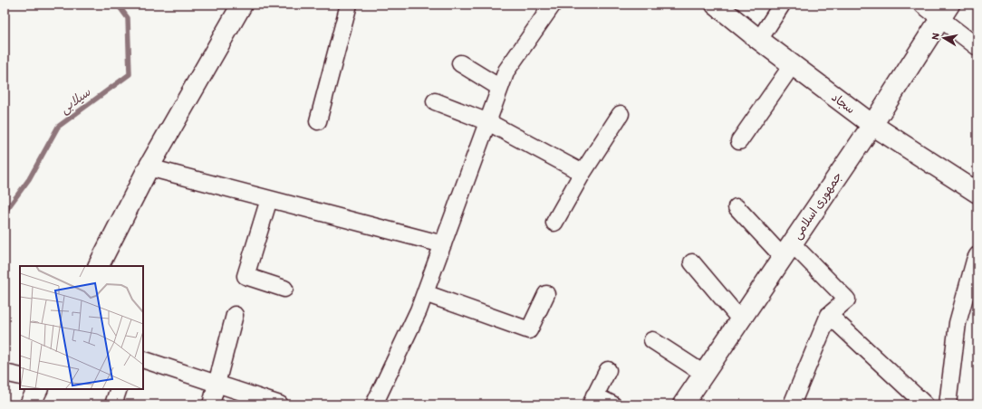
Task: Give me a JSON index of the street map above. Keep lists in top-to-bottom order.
{
  "streets": {
    "street": ["سجاد", "جمهوری اسلامی"]
  },
  "crossings": [
    ["سجاد", "جمهوری اسلامی"]
  ],
  "water": ["سیلابی"],
  "north": "left"
}
